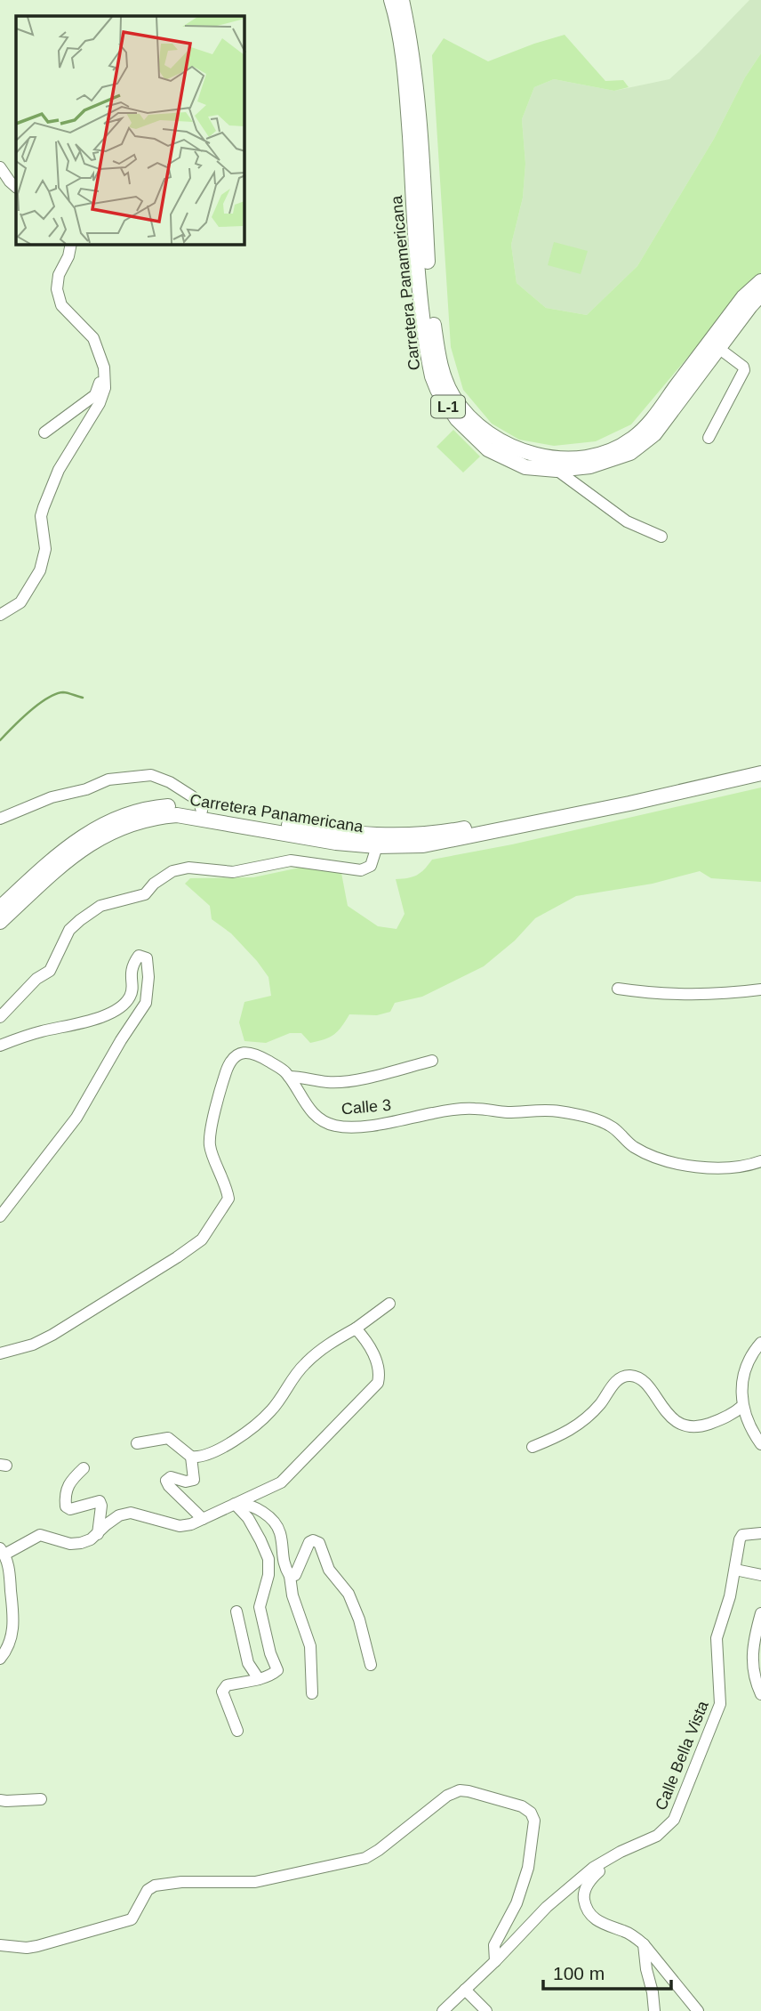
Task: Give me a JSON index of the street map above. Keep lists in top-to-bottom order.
{
  "streets": {
    "main road": ["Carretera Panamericana", "L-1"],
    "street": ["Calle 3", "Calle Bella Vista"]
  },
  "scale_bar": "100 m"
}
